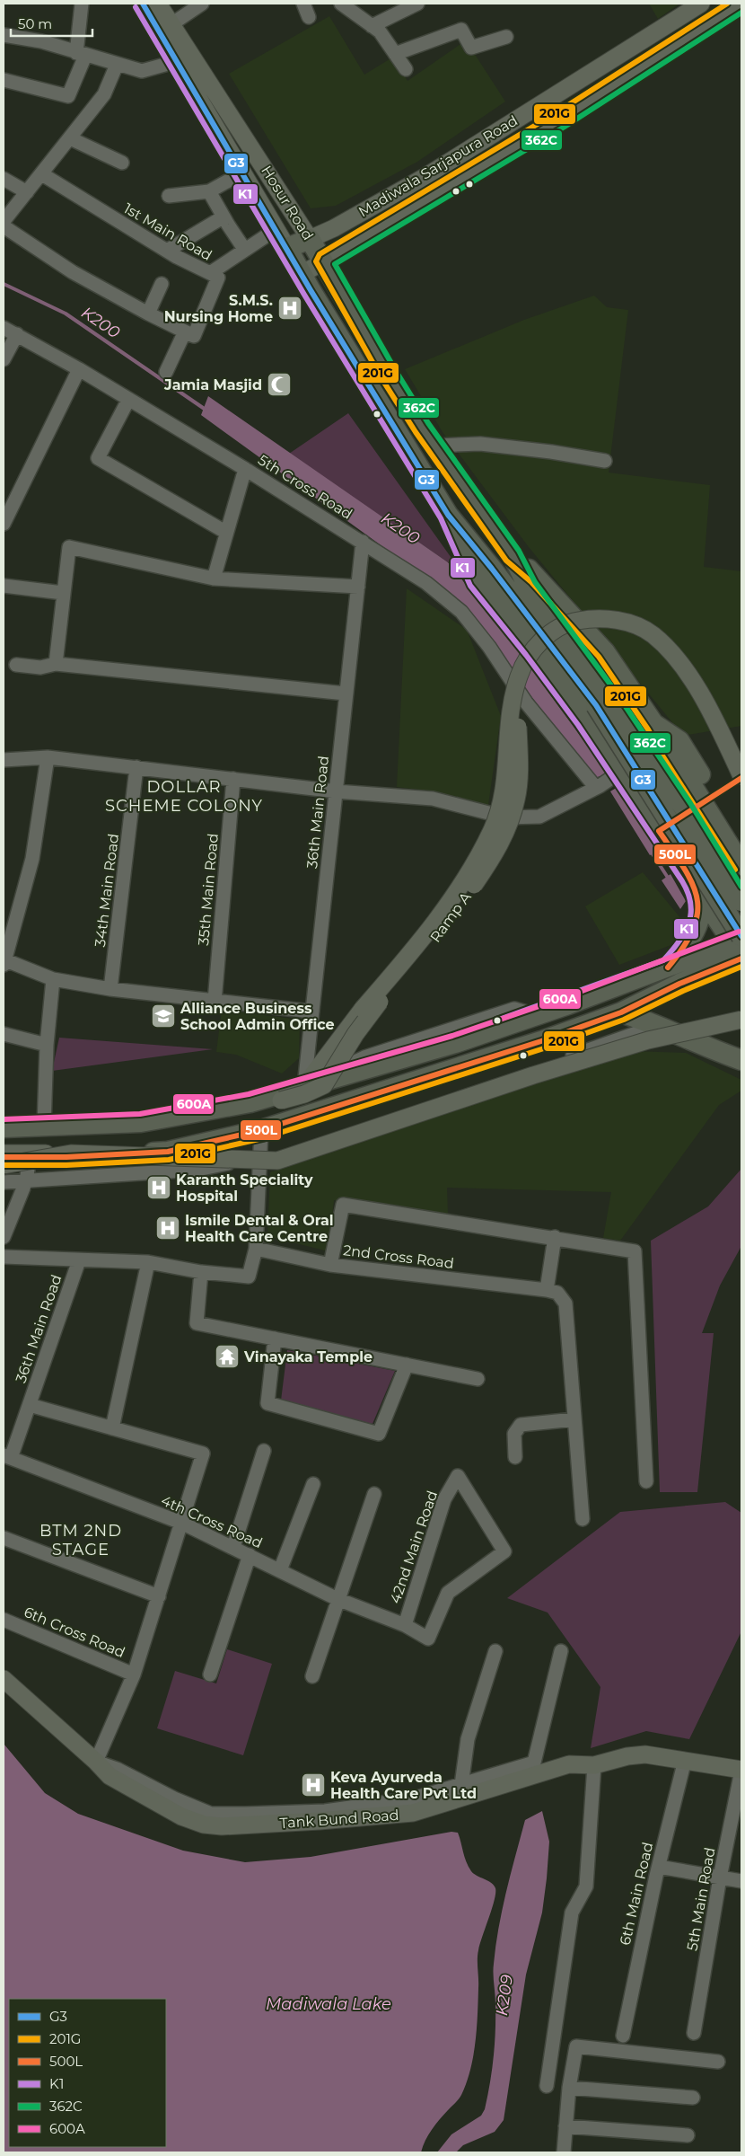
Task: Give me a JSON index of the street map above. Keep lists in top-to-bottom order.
{
  "streets": {
    "highway": ["Hosur Road"],
    "main road": ["Madiwala Sarjapura Road", "Ramp A", "Tank Bund Road"],
    "street": [
      "1st Main Road",
      "5th Cross Road",
      "36th Main Road",
      "35th Main Road",
      "34th Main Road",
      "2nd Cross Road",
      "4th Cross Road",
      "42nd Main Road",
      "6th Cross Road",
      "6th Main Road",
      "5th Main Road"
    ]
  },
  "crossings": [
    ["Madiwala Sarjapura Road", "Hosur Road"],
    ["Hosur Road", "1st Main Road"],
    ["5th Cross Road", "36th Main Road"],
    ["36th Main Road", "4th Cross Road"],
    ["4th Cross Road", "42nd Main Road"],
    ["Tank Bund Road", "6th Main Road"],
    ["Tank Bund Road", "5th Main Road"]
  ],
  "districts": ["DOLLAR SCHEME COLONY", "BTM 2ND STAGE"],
  "water": ["K200", "K209", "Madiwala Lake"],
  "places": {
    "hospital": [
      "S.M.S. Nursing Home",
      "Karanth Speciality Hospital",
      "Ismile Dental & Oral Health Care Centre",
      "Keva Ayurveda Health Care Pvt Ltd"
    ],
    "mosque": ["Jamia Masjid"],
    "school or university": ["Alliance Business School Admin Office"],
    "temple": ["Vinayaka Temple"]
  },
  "lines": [
    "transit line G3",
    "transit line 201G",
    "transit line K1",
    "transit line 362C",
    "transit line 500L",
    "transit line 600A"
  ],
  "legend": [
    "G3",
    "201G",
    "500L",
    "K1",
    "362C",
    "600A"
  ],
  "scale_bar": "50 m"
}
